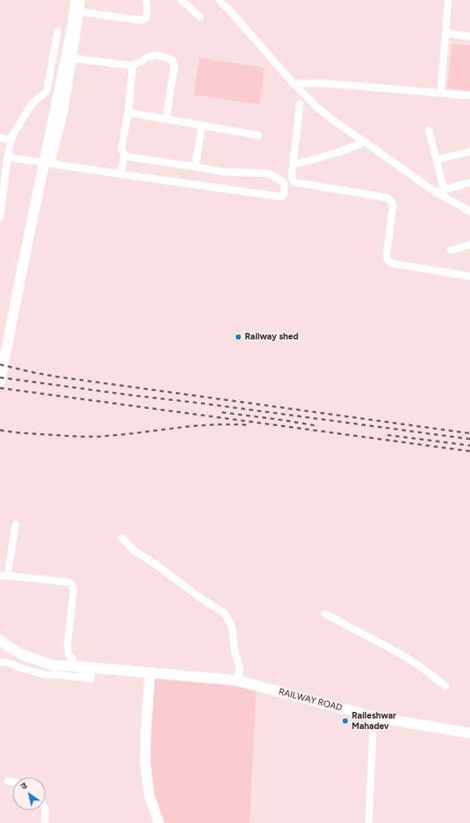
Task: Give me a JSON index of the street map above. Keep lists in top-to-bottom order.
{
  "streets": {
    "street": ["RAILWAY ROAD"]
  },
  "places": ["Railway shed", "Raileshwar Mahadev"],
  "north": "top left"
}
